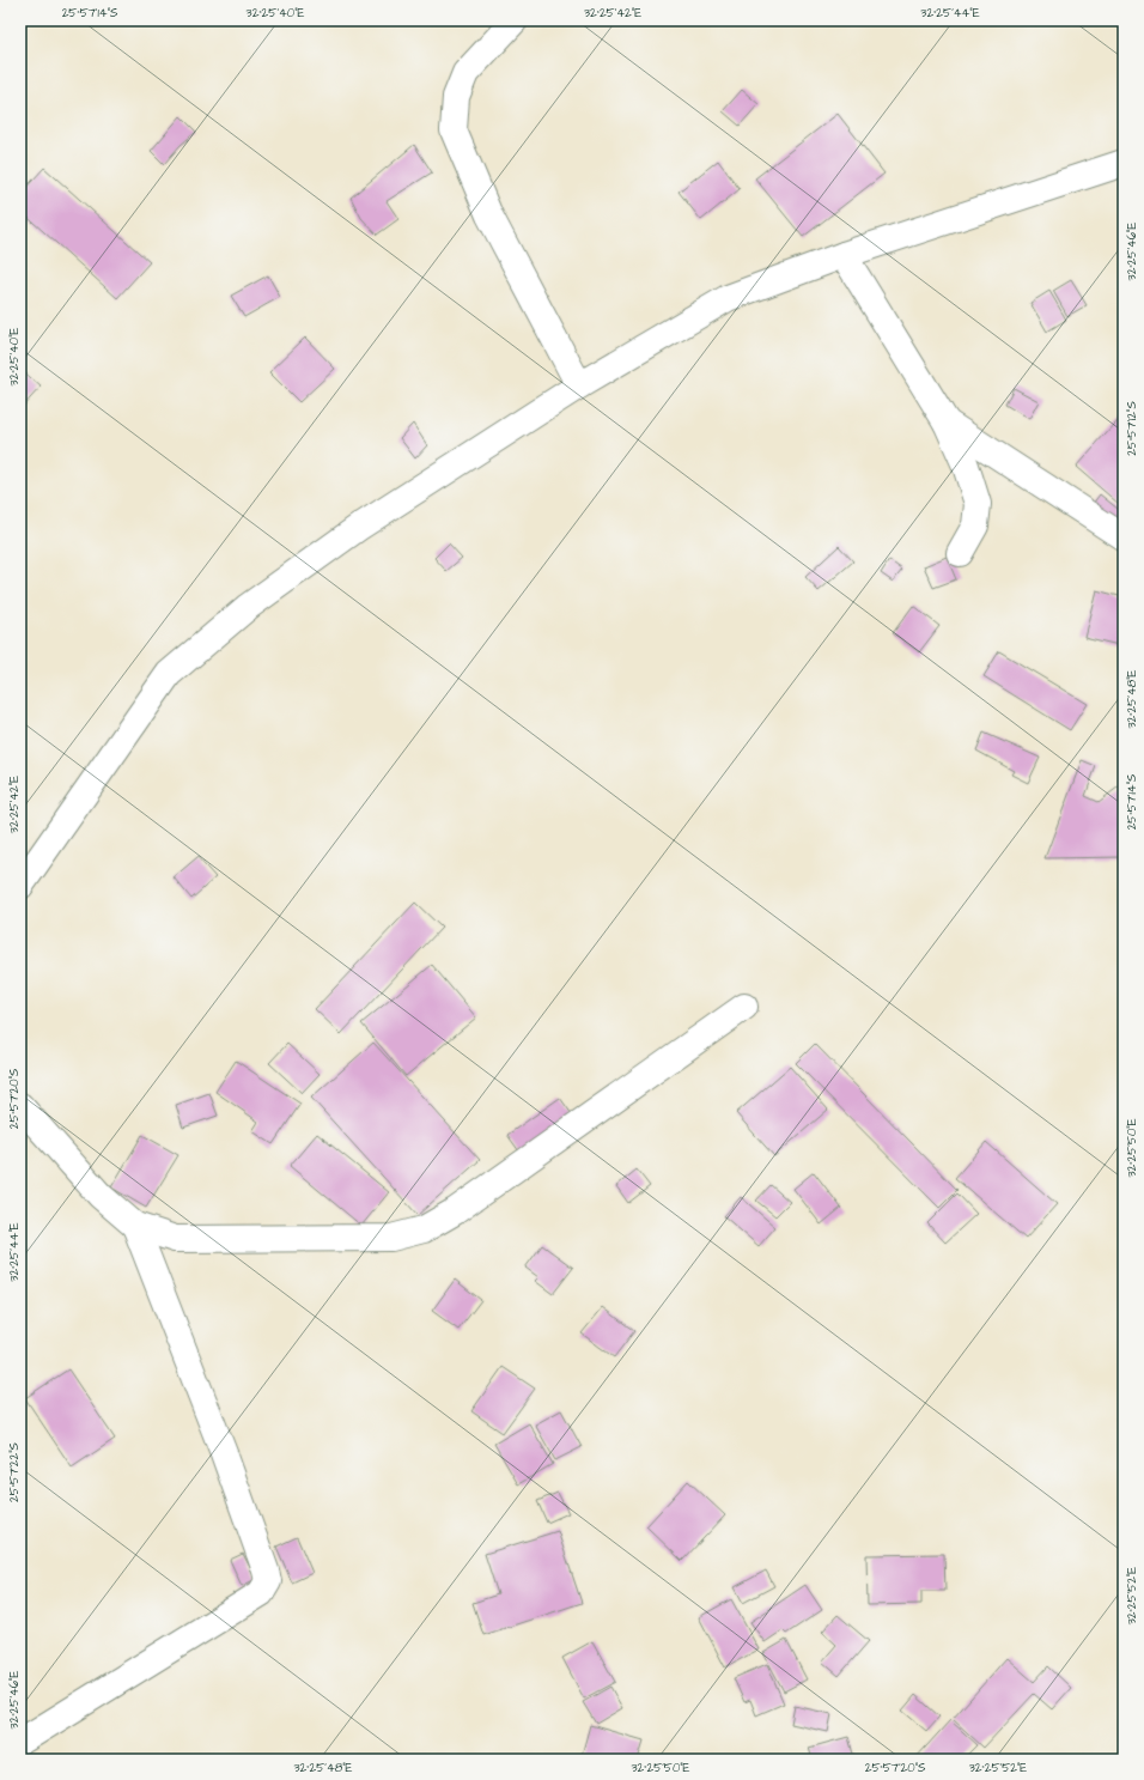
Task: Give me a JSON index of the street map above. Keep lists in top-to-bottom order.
{
  "coordinates": [
    "25°57'14\"S",
    "32°25'40\"E",
    "32°25'42\"E",
    "32°25'44\"E",
    "32°25'46\"E",
    "25°57'12\"S",
    "32°25'48\"E",
    "25°57'20\"S",
    "32°25'50\"E",
    "25°57'22\"S",
    "32°25'52\"E"
  ]
}
